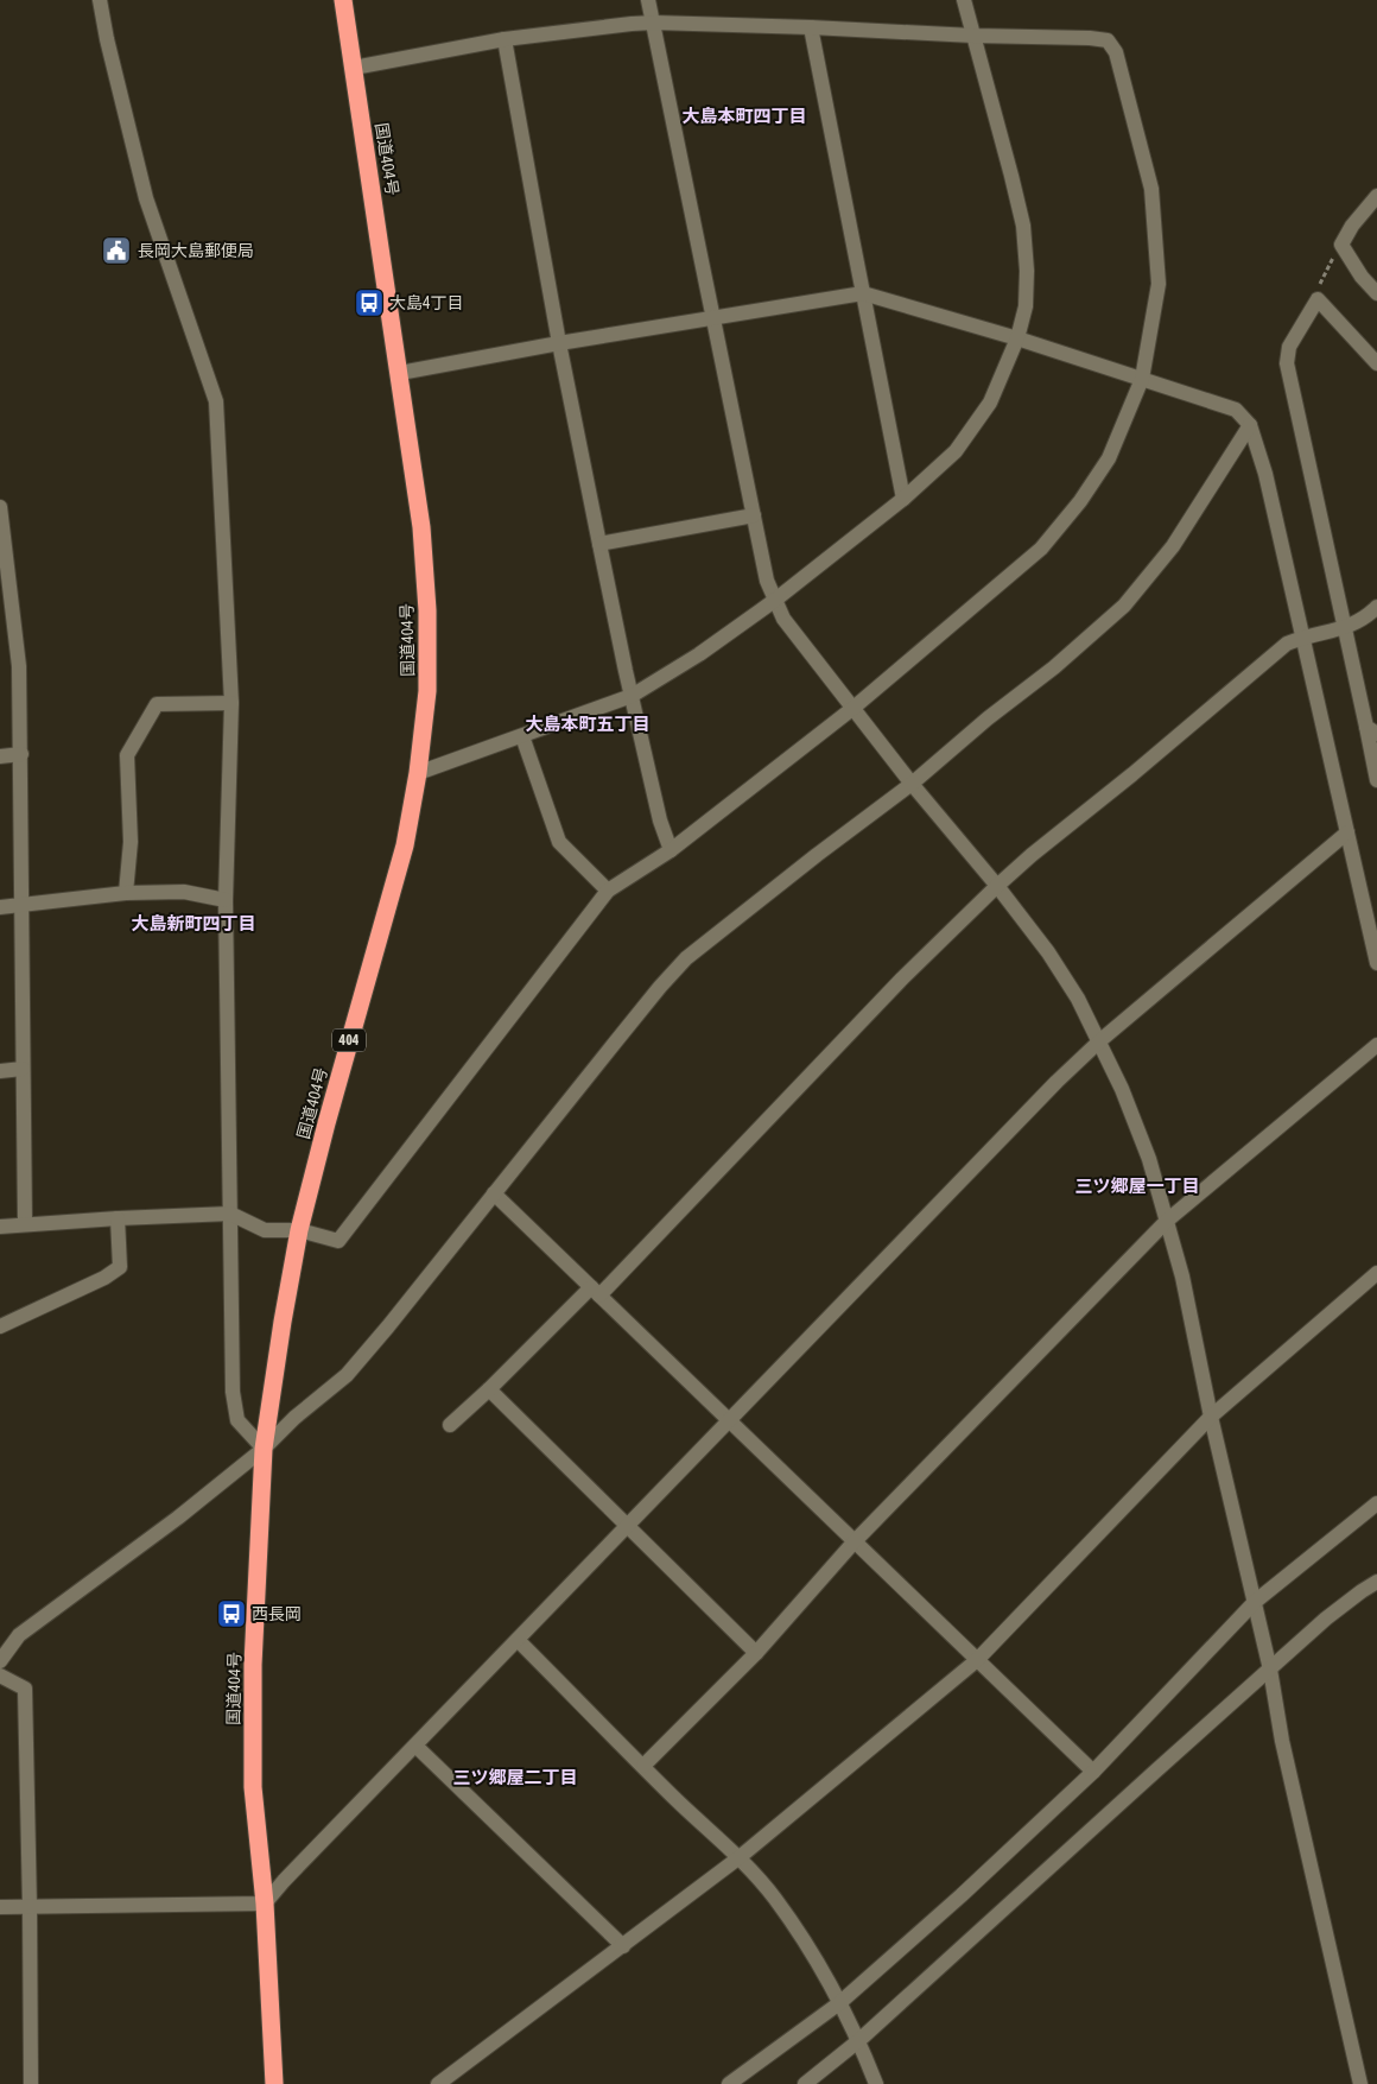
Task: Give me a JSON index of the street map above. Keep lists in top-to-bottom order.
{
  "streets": {
    "highway": ["国道404号", "404"]
  },
  "districts": [
    "大島本町四丁目",
    "大島本町五丁目",
    "大島新町四丁目",
    "三ツ郷屋一丁目",
    "三ツ郷屋二丁目"
  ],
  "places": {
    "public building": ["長岡大島郵便局"],
    "bus stop": ["大島4丁目", "西長岡"]
  }
}
